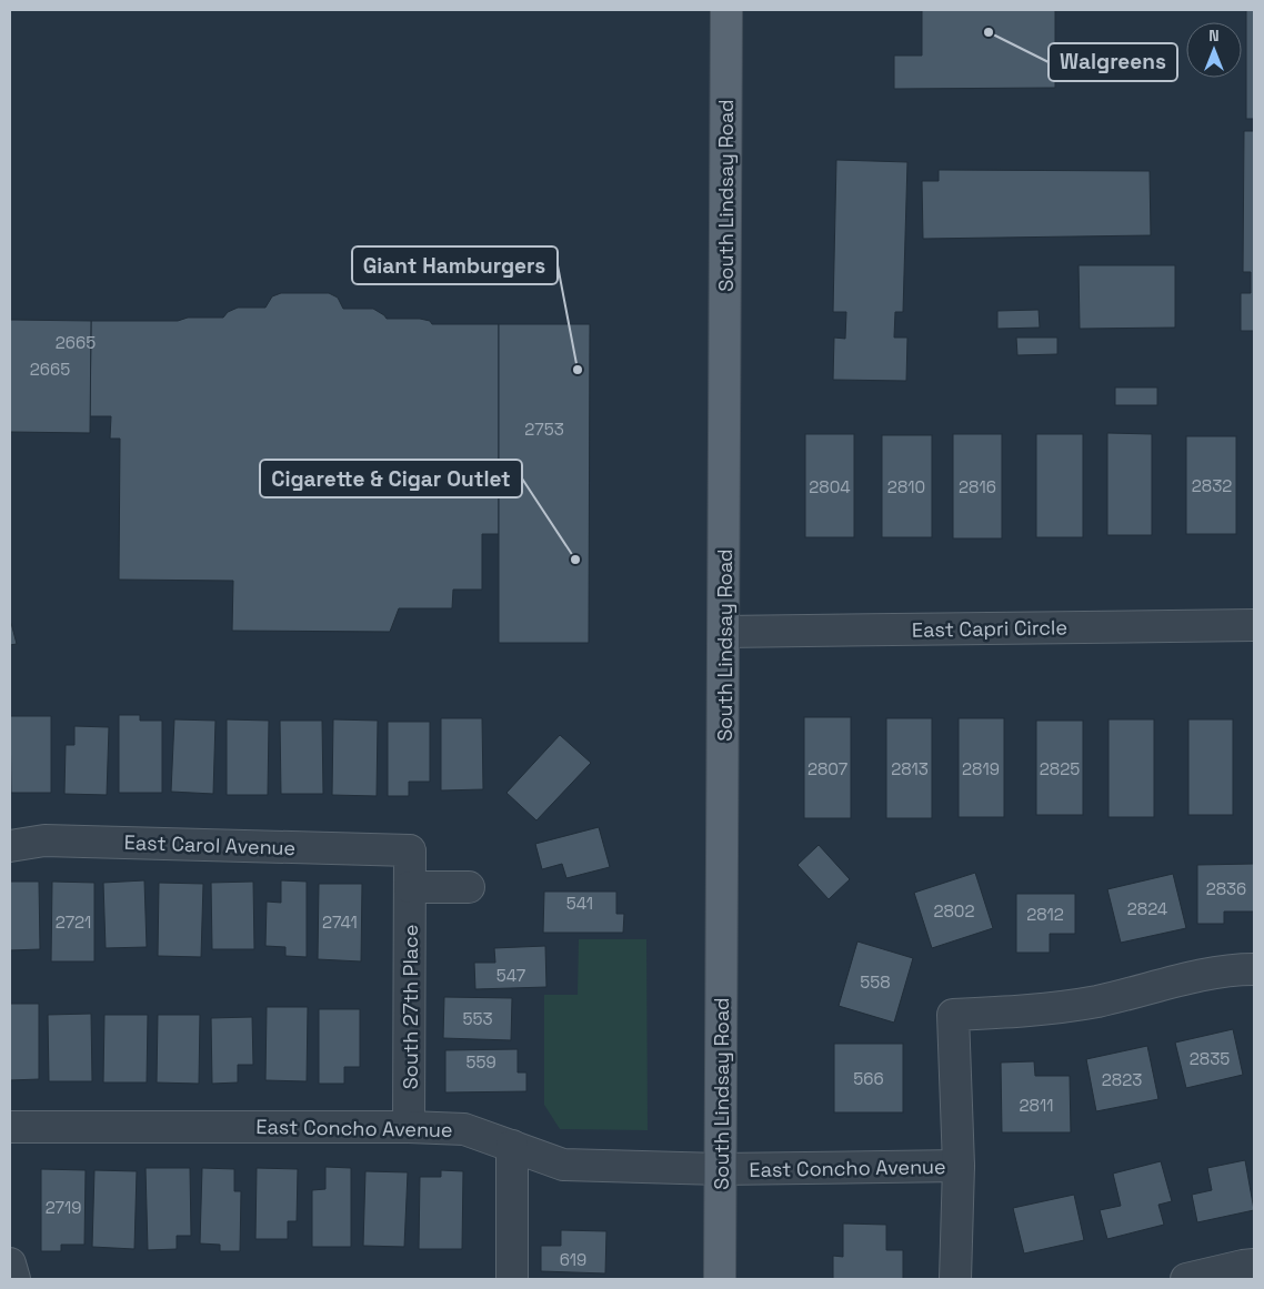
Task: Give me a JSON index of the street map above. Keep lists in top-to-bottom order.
{
  "streets": {
    "main road": ["South Lindsay Road"],
    "street": [
      "East Capri Circle",
      "East Carol Avenue",
      "South 27th Place",
      "East Concho Avenue"
    ]
  },
  "crossings": [
    ["South Lindsay Road", "East Capri Circle"],
    ["South Lindsay Road", "East Concho Avenue"],
    ["East Carol Avenue", "South 27th Place"],
    ["South 27th Place", "East Concho Avenue"]
  ],
  "places": ["Walgreens", "Giant Hamburgers", "Cigarette & Cigar Outlet"],
  "house_numbers": [
    "2665",
    "2665",
    "2753",
    "2832",
    "2804",
    "2810",
    "2816",
    "2807",
    "2813",
    "2819",
    "2825",
    "2836",
    "541",
    "2824",
    "2802",
    "2812",
    "2721",
    "2741",
    "547",
    "558",
    "553",
    "2835",
    "559",
    "566",
    "2823",
    "2811",
    "2719",
    "619"
  ],
  "north": "top"
}
